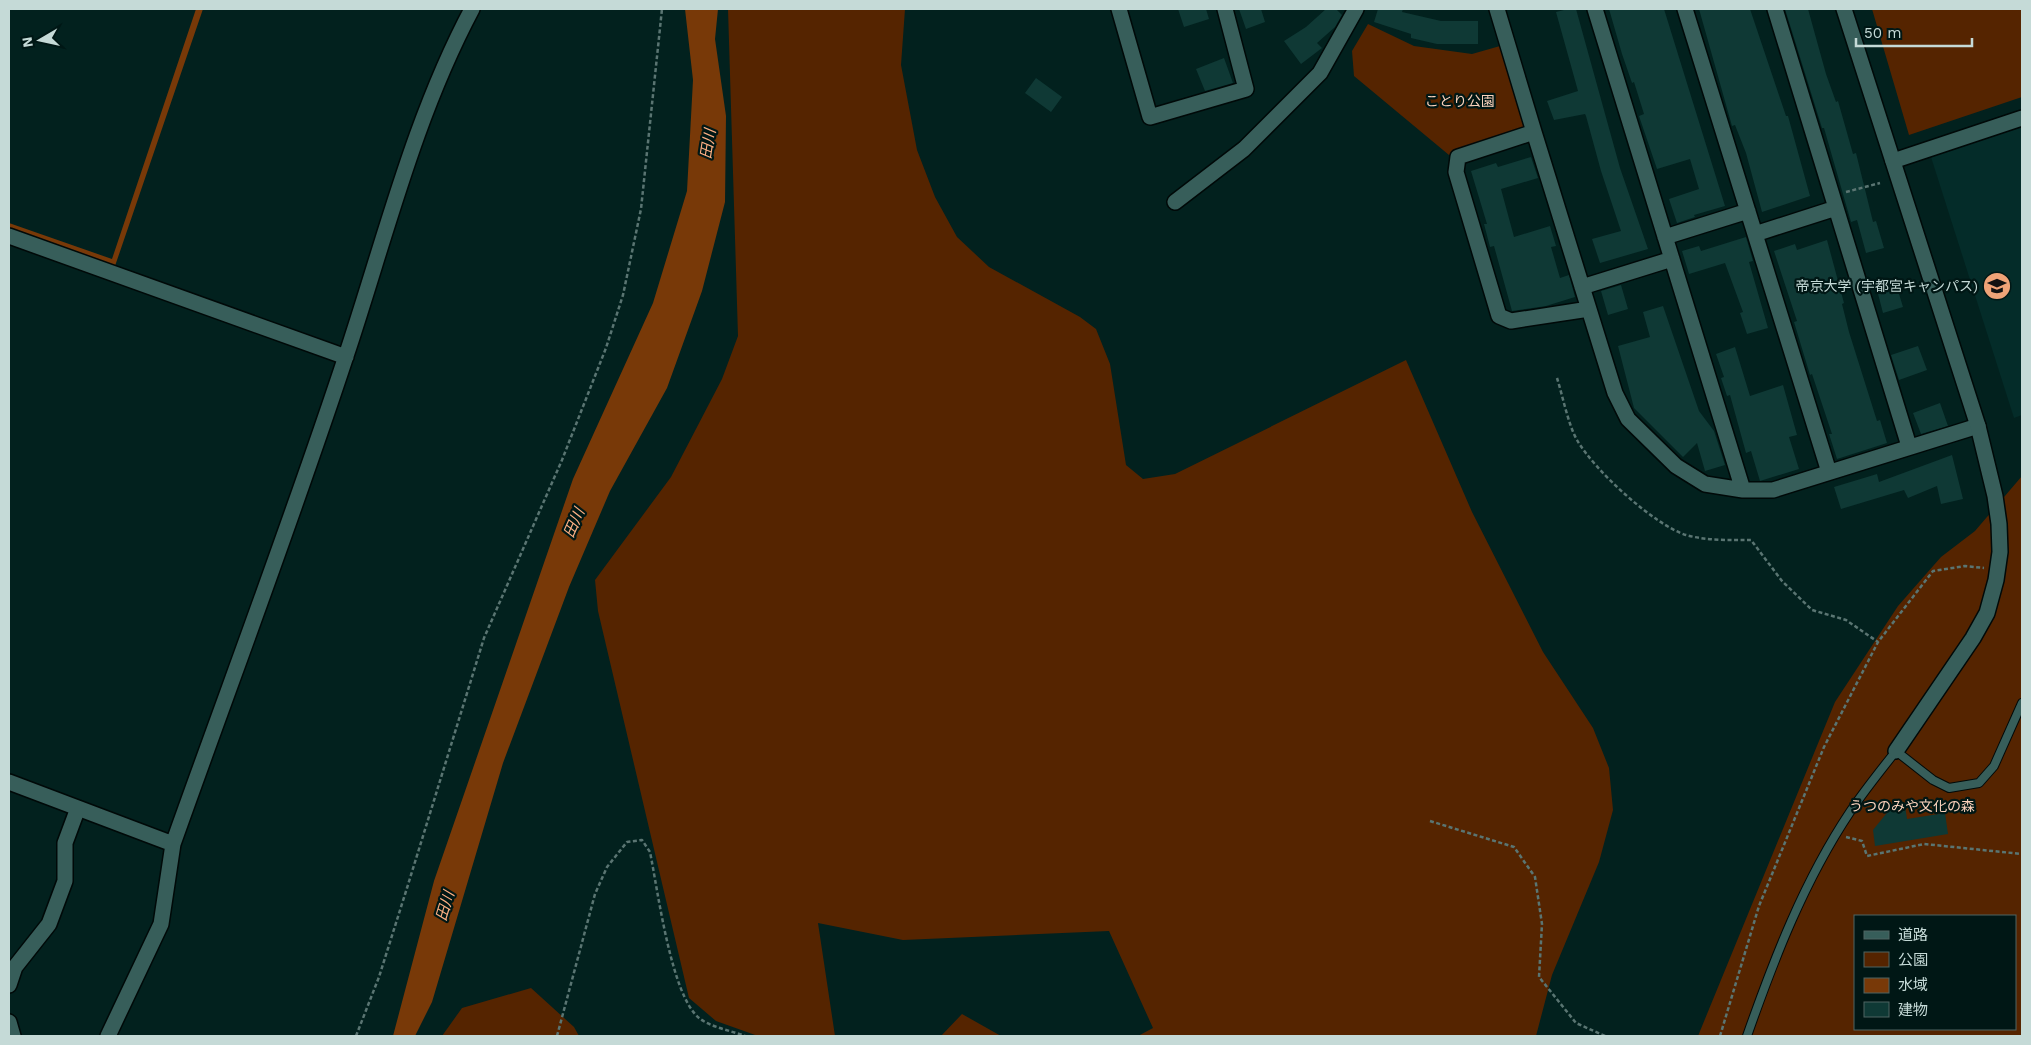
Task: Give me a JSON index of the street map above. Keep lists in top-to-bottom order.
{
  "water": ["田川"],
  "parks": ["ことり公園", "うつのみや文化の森"],
  "places": {
    "school or university": ["帝京大学 (宇都宮キャンパス)"]
  },
  "legend": [
    "道路",
    "公園",
    "水域",
    "建物"
  ],
  "scale_bar": "50 m",
  "north": "left"
}
